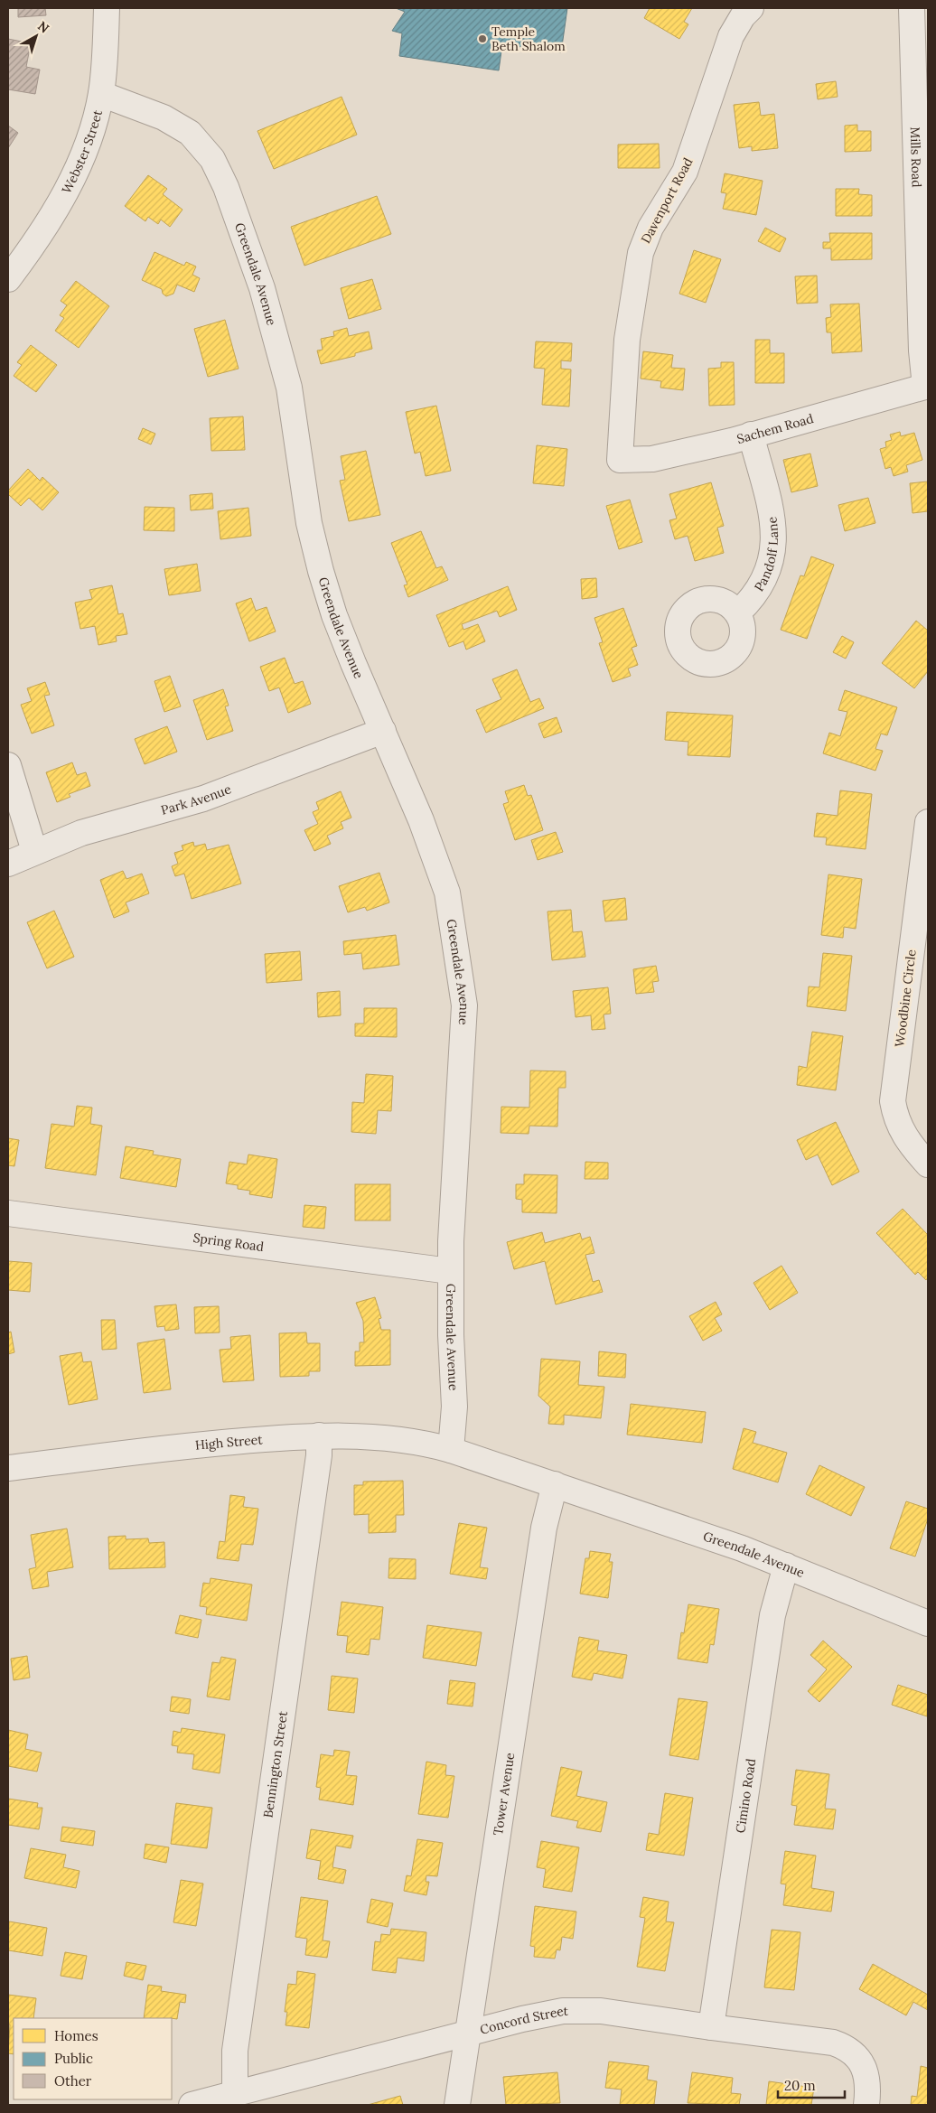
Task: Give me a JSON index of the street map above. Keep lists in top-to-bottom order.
{
  "streets": {
    "street": [
      "Webster Street",
      "Mills Road",
      "Davenport Road",
      "Greendale Avenue",
      "Sachem Road",
      "Pandolf Lane",
      "Park Avenue",
      "Woodbine Circle",
      "Spring Road",
      "High Street",
      "Bennington Street",
      "Tower Avenue",
      "Cimino Road",
      "Concord Street"
    ]
  },
  "crossings": [
    ["Webster Street", "Greendale Avenue"],
    ["Mills Road", "Sachem Road"],
    ["Davenport Road", "Sachem Road"],
    ["Greendale Avenue", "Park Avenue"],
    ["Greendale Avenue", "Spring Road"],
    ["Greendale Avenue", "High Street"],
    ["Greendale Avenue", "Tower Avenue"],
    ["Greendale Avenue", "Cimino Road"],
    ["Sachem Road", "Pandolf Lane"],
    ["High Street", "Bennington Street"],
    ["Bennington Street", "Concord Street"],
    ["Tower Avenue", "Concord Street"],
    ["Cimino Road", "Concord Street"]
  ],
  "places": ["Temple Beth Shalom"],
  "legend": ["Homes", "Public", "Other"],
  "scale_bar": "20 m",
  "north": "top right"
}
